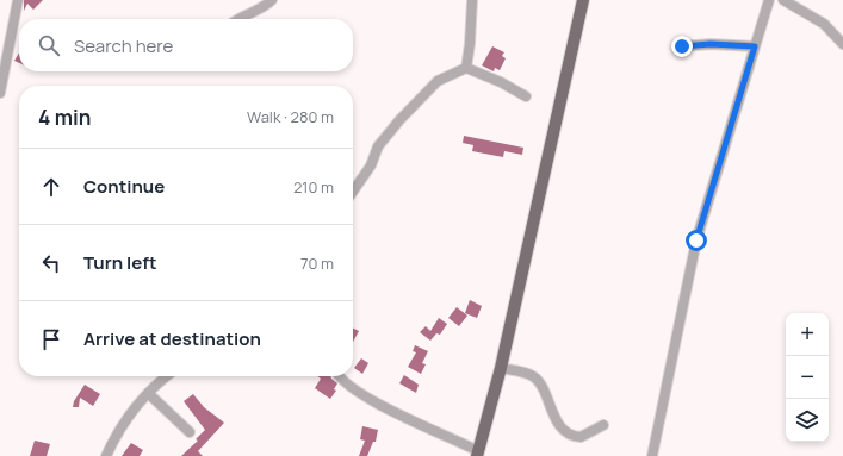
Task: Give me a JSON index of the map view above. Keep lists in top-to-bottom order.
{
  "page": {
    "search": "Search here",
    "heading": ["4 min", "Walk · 280 m"],
    "list": [
      ["Continue", "210 m"],
      ["Turn left", "70 m"],
      "Arrive at destination"
    ],
    "map_buttons": ["+", "−"]
  }
}
